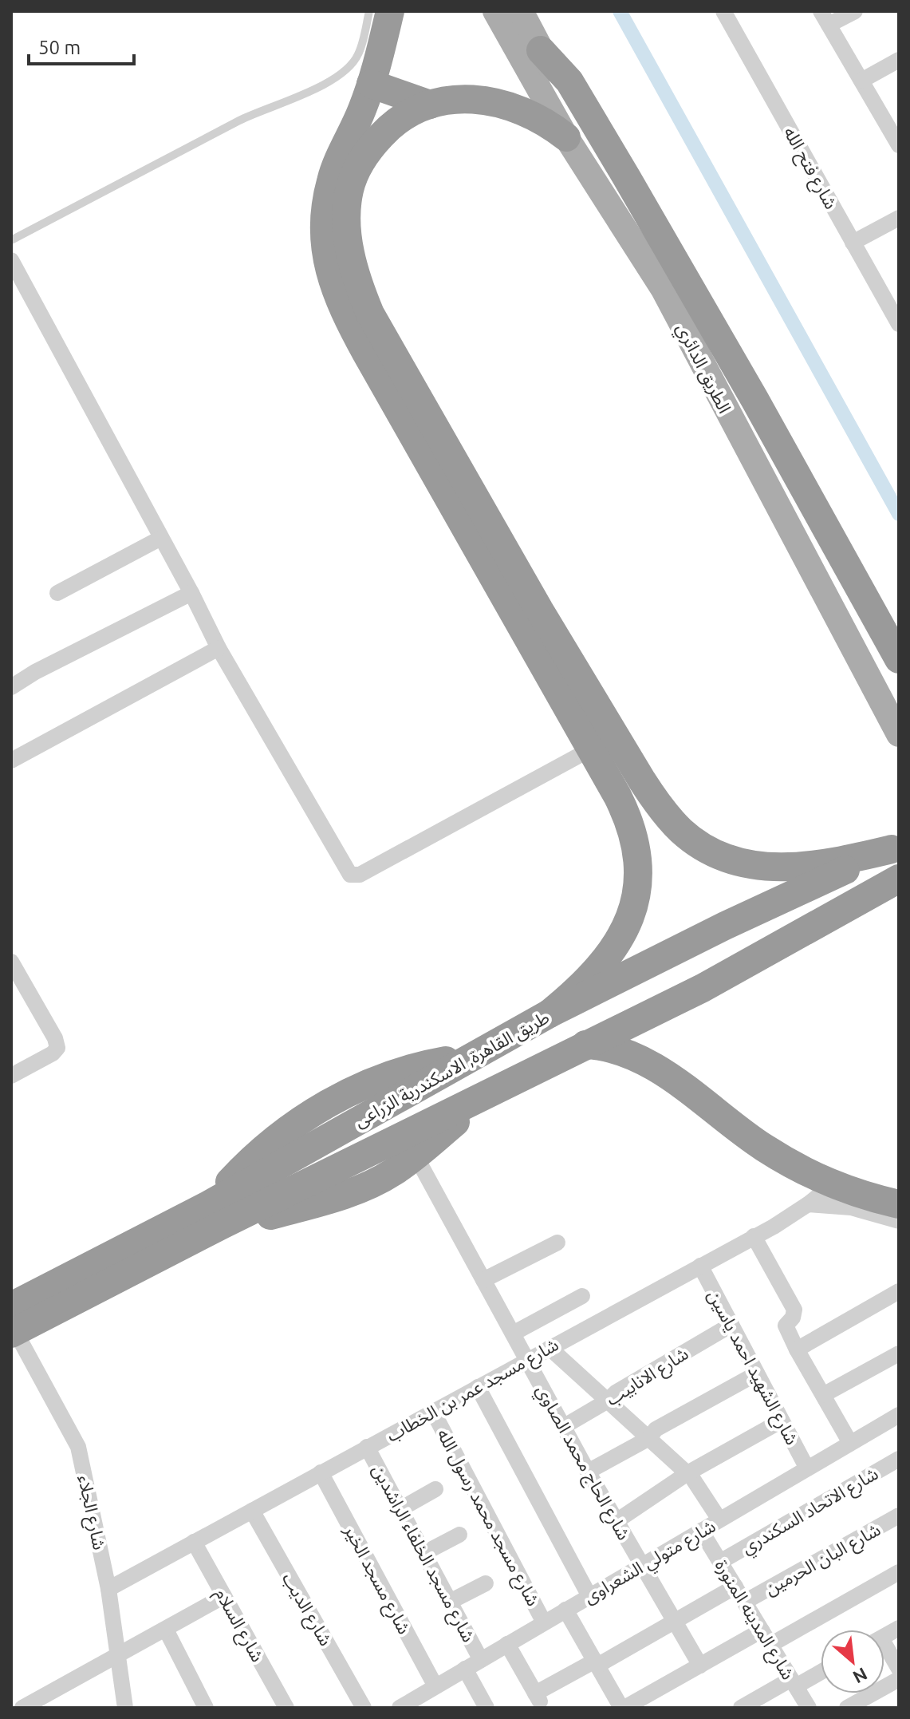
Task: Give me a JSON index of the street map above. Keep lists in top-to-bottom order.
{
  "streets": {
    "highway": ["طريق القاهرة, الاسكندرية الزراعى"],
    "main road": ["الطريق الدائري"],
    "street": [
      "شارع فتح الله",
      "شارع الشهيد احمد ياسين",
      "شارع الانابيب",
      "شارع مسجد عمر بن الخطاب",
      "شارع الحاج محمد الصاوي",
      "شارع الاتحاد السكندري",
      "شارع الجلاء",
      "شارع مسجد محمد رسول الله",
      "شارع مسجد الخلفاء الراشدين",
      "شارع البان الحرمين",
      "شارع متولي الشعراوى",
      "شارع مسجد الخير",
      "شارع الديب",
      "شارع المدينه المنورة",
      "شارع السلام"
    ]
  },
  "crossings": [
    ["طريق القاهرة, الاسكندرية الزراعى", "شارع الجلاء"],
    ["شارع الشهيد احمد ياسين", "شارع الانابيب"],
    ["شارع الشهيد احمد ياسين", "شارع مسجد عمر بن الخطاب"],
    ["شارع الشهيد احمد ياسين", "شارع متولي الشعراوى"],
    ["شارع الانابيب", "شارع الحاج محمد الصاوي"],
    ["شارع مسجد عمر بن الخطاب", "شارع الحاج محمد الصاوي"],
    ["شارع مسجد عمر بن الخطاب", "شارع الجلاء"],
    ["شارع مسجد عمر بن الخطاب", "شارع مسجد محمد رسول الله"],
    ["شارع مسجد عمر بن الخطاب", "شارع مسجد الخلفاء الراشدين"],
    ["شارع مسجد عمر بن الخطاب", "شارع مسجد الخير"],
    ["شارع مسجد عمر بن الخطاب", "شارع الديب"],
    ["شارع مسجد عمر بن الخطاب", "شارع السلام"],
    ["شارع الحاج محمد الصاوي", "شارع متولي الشعراوى"],
    ["شارع الاتحاد السكندري", "شارع المدينه المنورة"],
    ["شارع مسجد محمد رسول الله", "شارع متولي الشعراوى"],
    ["شارع مسجد الخلفاء الراشدين", "شارع متولي الشعراوى"],
    ["شارع البان الحرمين", "شارع المدينه المنورة"],
    ["شارع متولي الشعراوى", "شارع مسجد الخير"],
    ["شارع متولي الشعراوى", "شارع المدينه المنورة"]
  ],
  "scale_bar": "50 m",
  "north": "bottom right"
}
